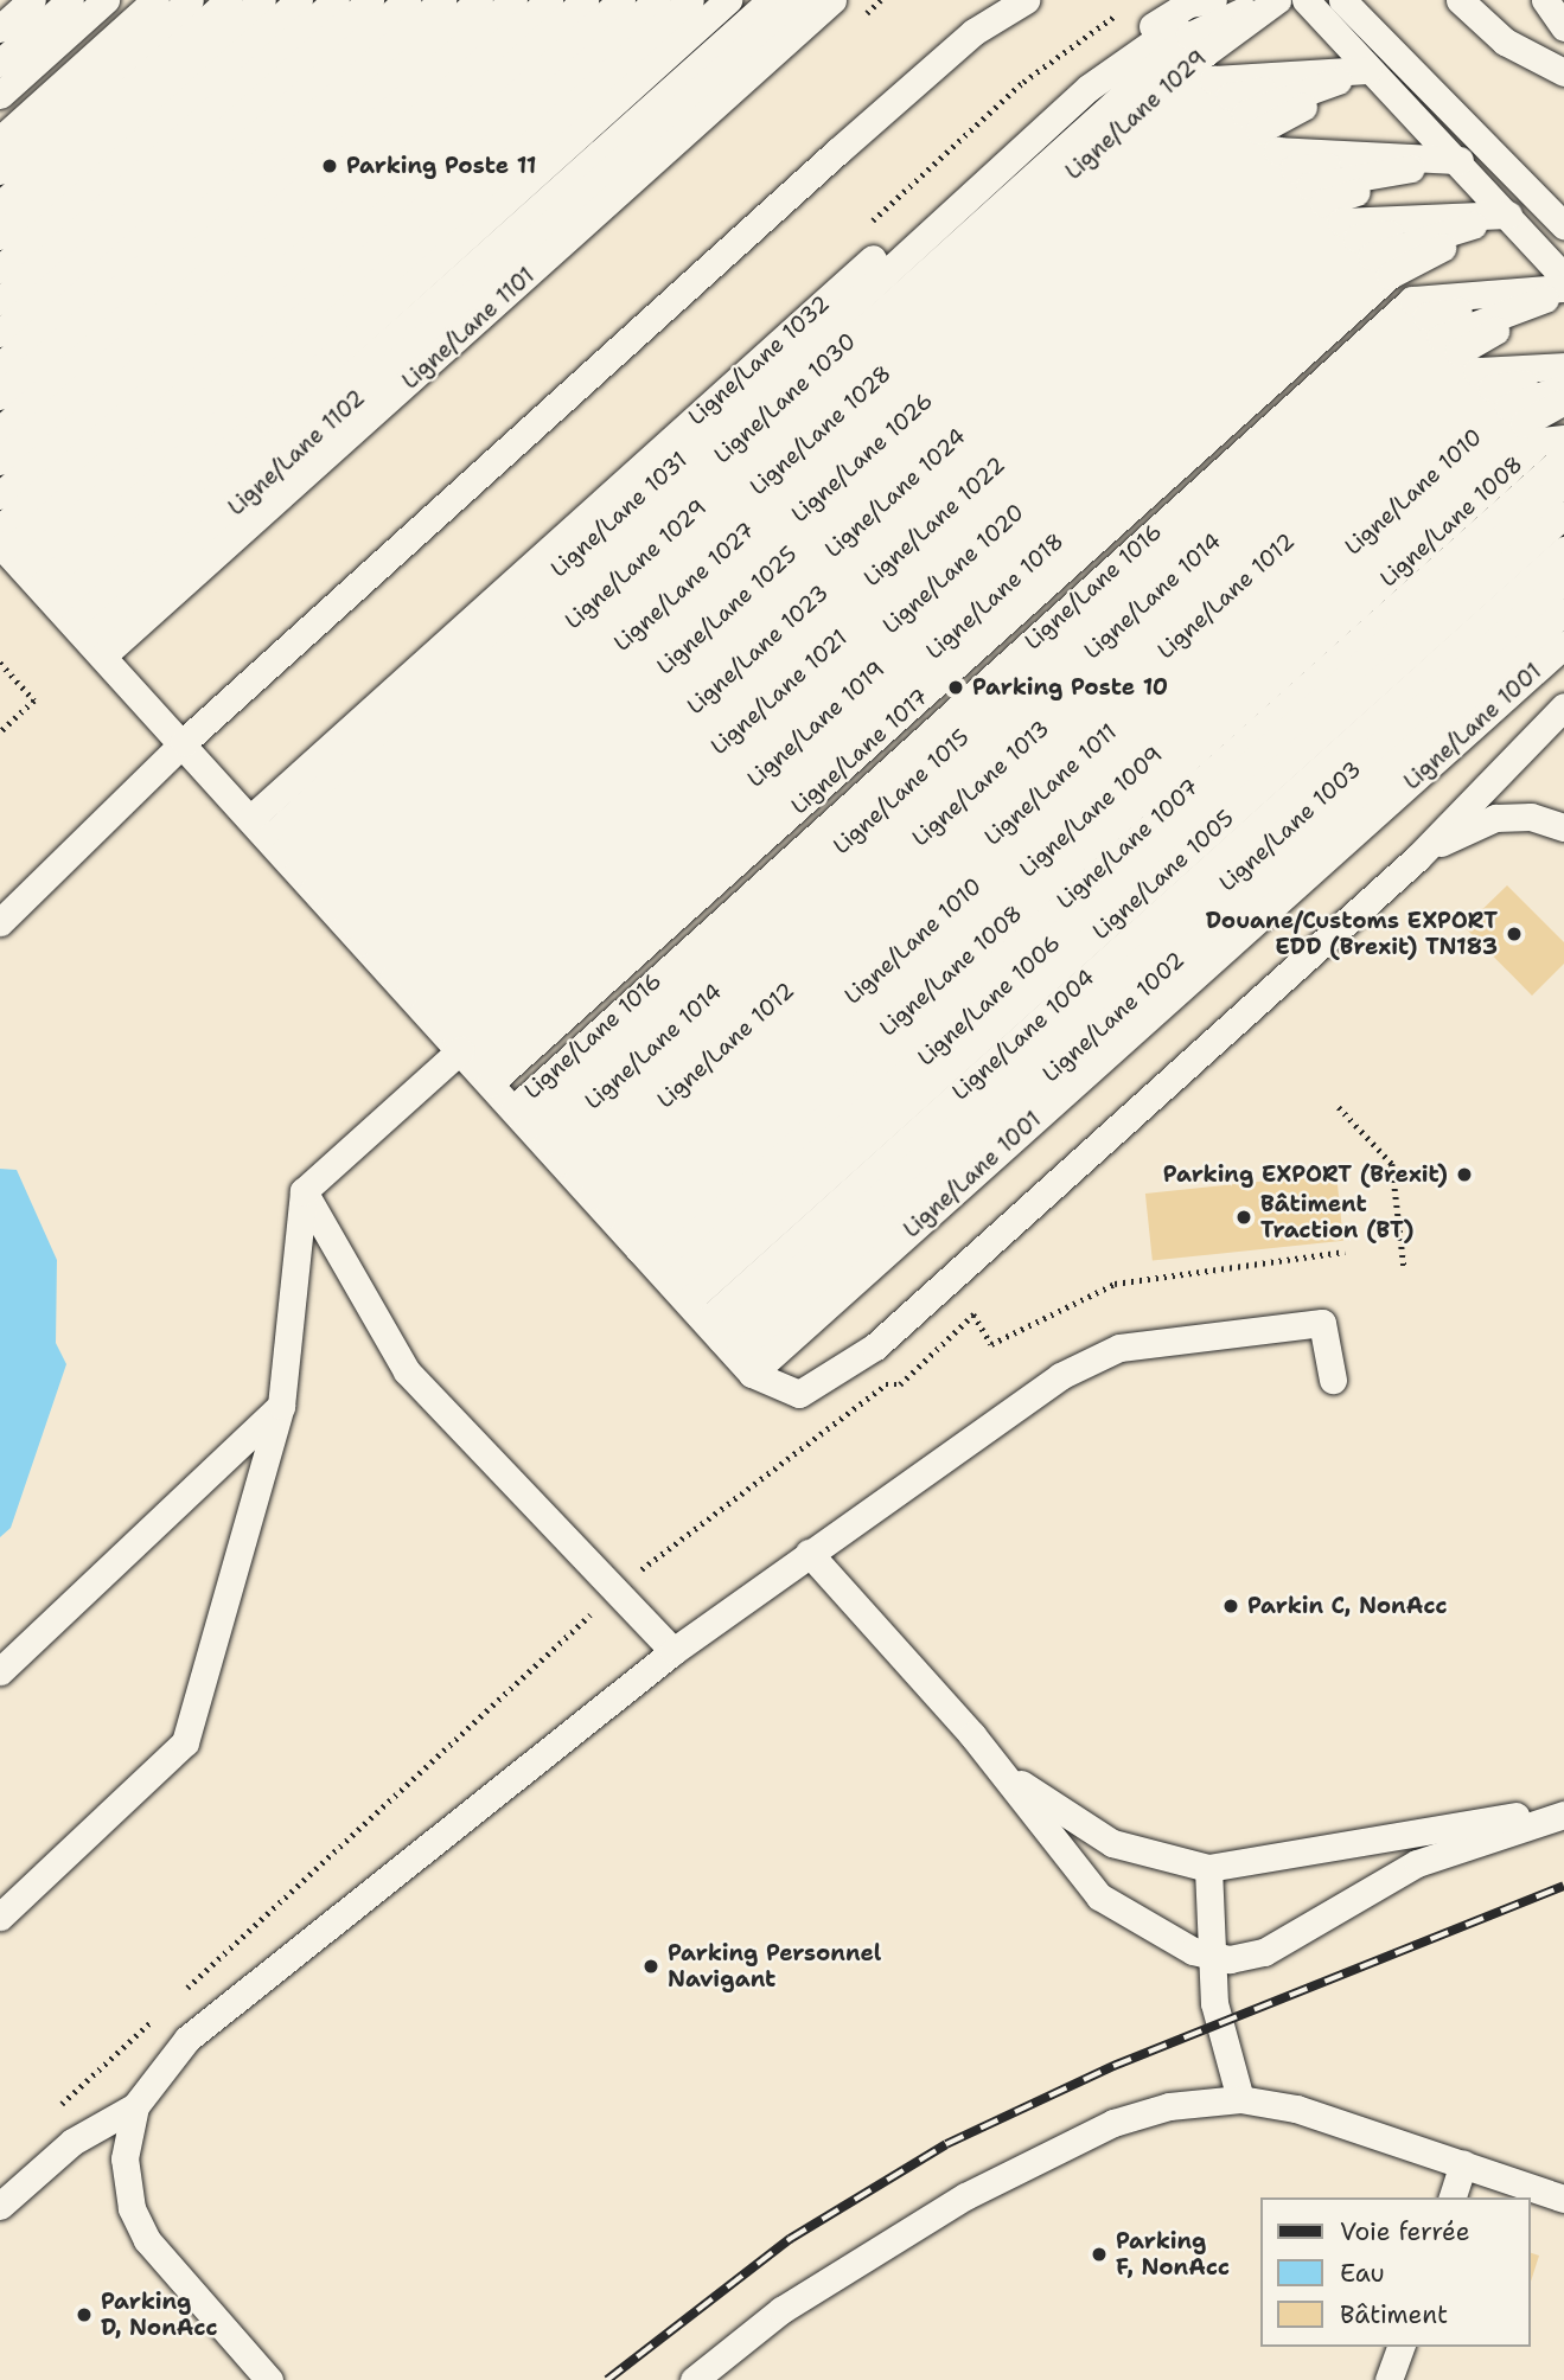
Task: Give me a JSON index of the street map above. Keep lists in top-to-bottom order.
{
  "streets": {
    "lane": [
      "Ligne/Lane 1029",
      "Ligne/Lane 1101",
      "Ligne/Lane 1032",
      "Ligne/Lane 1030",
      "Ligne/Lane 1102",
      "Ligne/Lane 1010",
      "Ligne/Lane 1031",
      "Ligne/Lane 1008",
      "Ligne/Lane 1027",
      "Ligne/Lane 1012",
      "Ligne/Lane 1025",
      "Ligne/Lane 1023",
      "Ligne/Lane 1021",
      "Ligne/Lane 1019",
      "Ligne/Lane 1001",
      "Ligne/Lane 1017",
      "Ligne/Lane 1013",
      "Ligne/Lane 1011",
      "Ligne/Lane 1015",
      "Ligne/Lane 1009",
      "Ligne/Lane 1003",
      "Ligne/Lane 1007",
      "Ligne/Lane 1005",
      "Ligne/Lane 1006",
      "Ligne/Lane 1002",
      "Ligne/Lane 1004"
    ]
  },
  "crossings": [
    ["Ligne/Lane 1029", "Ligne/Lane 1032"],
    ["Ligne/Lane 1029", "Ligne/Lane 1030"],
    ["Ligne/Lane 1029", "Ligne/Lane 1031"],
    ["Ligne/Lane 1029", "Ligne/Lane 1027"],
    ["Ligne/Lane 1029", "Ligne/Lane 1025"],
    ["Ligne/Lane 1029", "Ligne/Lane 1023"],
    ["Ligne/Lane 1029", "Ligne/Lane 1021"],
    ["Ligne/Lane 1029", "Ligne/Lane 1019"],
    ["Ligne/Lane 1029", "Ligne/Lane 1017"],
    ["Ligne/Lane 1101", "Ligne/Lane 1102"],
    ["Ligne/Lane 1032", "Ligne/Lane 1030"],
    ["Ligne/Lane 1032", "Ligne/Lane 1031"],
    ["Ligne/Lane 1032", "Ligne/Lane 1027"],
    ["Ligne/Lane 1032", "Ligne/Lane 1025"],
    ["Ligne/Lane 1032", "Ligne/Lane 1023"],
    ["Ligne/Lane 1032", "Ligne/Lane 1021"],
    ["Ligne/Lane 1032", "Ligne/Lane 1019"],
    ["Ligne/Lane 1032", "Ligne/Lane 1017"],
    ["Ligne/Lane 1030", "Ligne/Lane 1031"],
    ["Ligne/Lane 1030", "Ligne/Lane 1027"],
    ["Ligne/Lane 1030", "Ligne/Lane 1025"],
    ["Ligne/Lane 1030", "Ligne/Lane 1023"],
    ["Ligne/Lane 1030", "Ligne/Lane 1021"],
    ["Ligne/Lane 1030", "Ligne/Lane 1019"],
    ["Ligne/Lane 1030", "Ligne/Lane 1017"],
    ["Ligne/Lane 1010", "Ligne/Lane 1008"],
    ["Ligne/Lane 1010", "Ligne/Lane 1012"],
    ["Ligne/Lane 1010", "Ligne/Lane 1001"],
    ["Ligne/Lane 1010", "Ligne/Lane 1013"],
    ["Ligne/Lane 1010", "Ligne/Lane 1011"],
    ["Ligne/Lane 1010", "Ligne/Lane 1015"],
    ["Ligne/Lane 1010", "Ligne/Lane 1009"],
    ["Ligne/Lane 1010", "Ligne/Lane 1003"],
    ["Ligne/Lane 1010", "Ligne/Lane 1007"],
    ["Ligne/Lane 1010", "Ligne/Lane 1005"],
    ["Ligne/Lane 1010", "Ligne/Lane 1006"],
    ["Ligne/Lane 1010", "Ligne/Lane 1002"],
    ["Ligne/Lane 1010", "Ligne/Lane 1004"],
    ["Ligne/Lane 1031", "Ligne/Lane 1027"],
    ["Ligne/Lane 1031", "Ligne/Lane 1025"],
    ["Ligne/Lane 1031", "Ligne/Lane 1023"],
    ["Ligne/Lane 1031", "Ligne/Lane 1021"],
    ["Ligne/Lane 1031", "Ligne/Lane 1019"],
    ["Ligne/Lane 1031", "Ligne/Lane 1017"],
    ["Ligne/Lane 1008", "Ligne/Lane 1012"],
    ["Ligne/Lane 1008", "Ligne/Lane 1001"],
    ["Ligne/Lane 1008", "Ligne/Lane 1013"],
    ["Ligne/Lane 1008", "Ligne/Lane 1011"],
    ["Ligne/Lane 1008", "Ligne/Lane 1015"],
    ["Ligne/Lane 1008", "Ligne/Lane 1009"],
    ["Ligne/Lane 1008", "Ligne/Lane 1003"],
    ["Ligne/Lane 1008", "Ligne/Lane 1007"],
    ["Ligne/Lane 1008", "Ligne/Lane 1005"],
    ["Ligne/Lane 1008", "Ligne/Lane 1006"],
    ["Ligne/Lane 1008", "Ligne/Lane 1002"],
    ["Ligne/Lane 1008", "Ligne/Lane 1004"],
    ["Ligne/Lane 1027", "Ligne/Lane 1025"],
    ["Ligne/Lane 1027", "Ligne/Lane 1023"],
    ["Ligne/Lane 1027", "Ligne/Lane 1021"],
    ["Ligne/Lane 1027", "Ligne/Lane 1019"],
    ["Ligne/Lane 1027", "Ligne/Lane 1017"],
    ["Ligne/Lane 1012", "Ligne/Lane 1001"],
    ["Ligne/Lane 1012", "Ligne/Lane 1013"],
    ["Ligne/Lane 1012", "Ligne/Lane 1011"],
    ["Ligne/Lane 1012", "Ligne/Lane 1015"],
    ["Ligne/Lane 1012", "Ligne/Lane 1009"],
    ["Ligne/Lane 1012", "Ligne/Lane 1003"],
    ["Ligne/Lane 1012", "Ligne/Lane 1007"],
    ["Ligne/Lane 1012", "Ligne/Lane 1005"],
    ["Ligne/Lane 1012", "Ligne/Lane 1006"],
    ["Ligne/Lane 1012", "Ligne/Lane 1002"],
    ["Ligne/Lane 1012", "Ligne/Lane 1004"],
    ["Ligne/Lane 1025", "Ligne/Lane 1023"],
    ["Ligne/Lane 1025", "Ligne/Lane 1021"],
    ["Ligne/Lane 1025", "Ligne/Lane 1019"],
    ["Ligne/Lane 1025", "Ligne/Lane 1017"],
    ["Ligne/Lane 1023", "Ligne/Lane 1021"],
    ["Ligne/Lane 1023", "Ligne/Lane 1019"],
    ["Ligne/Lane 1023", "Ligne/Lane 1017"],
    ["Ligne/Lane 1021", "Ligne/Lane 1019"],
    ["Ligne/Lane 1021", "Ligne/Lane 1017"],
    ["Ligne/Lane 1019", "Ligne/Lane 1017"],
    ["Ligne/Lane 1001", "Ligne/Lane 1013"],
    ["Ligne/Lane 1001", "Ligne/Lane 1011"],
    ["Ligne/Lane 1001", "Ligne/Lane 1015"],
    ["Ligne/Lane 1001", "Ligne/Lane 1009"],
    ["Ligne/Lane 1001", "Ligne/Lane 1003"],
    ["Ligne/Lane 1001", "Ligne/Lane 1007"],
    ["Ligne/Lane 1001", "Ligne/Lane 1005"],
    ["Ligne/Lane 1001", "Ligne/Lane 1006"],
    ["Ligne/Lane 1001", "Ligne/Lane 1002"],
    ["Ligne/Lane 1001", "Ligne/Lane 1004"],
    ["Ligne/Lane 1013", "Ligne/Lane 1011"],
    ["Ligne/Lane 1013", "Ligne/Lane 1015"],
    ["Ligne/Lane 1013", "Ligne/Lane 1009"],
    ["Ligne/Lane 1013", "Ligne/Lane 1003"],
    ["Ligne/Lane 1013", "Ligne/Lane 1007"],
    ["Ligne/Lane 1013", "Ligne/Lane 1005"],
    ["Ligne/Lane 1013", "Ligne/Lane 1006"],
    ["Ligne/Lane 1013", "Ligne/Lane 1002"],
    ["Ligne/Lane 1013", "Ligne/Lane 1004"],
    ["Ligne/Lane 1011", "Ligne/Lane 1015"],
    ["Ligne/Lane 1011", "Ligne/Lane 1009"],
    ["Ligne/Lane 1011", "Ligne/Lane 1003"],
    ["Ligne/Lane 1011", "Ligne/Lane 1007"],
    ["Ligne/Lane 1011", "Ligne/Lane 1005"],
    ["Ligne/Lane 1011", "Ligne/Lane 1006"],
    ["Ligne/Lane 1011", "Ligne/Lane 1002"],
    ["Ligne/Lane 1011", "Ligne/Lane 1004"],
    ["Ligne/Lane 1015", "Ligne/Lane 1009"],
    ["Ligne/Lane 1015", "Ligne/Lane 1003"],
    ["Ligne/Lane 1015", "Ligne/Lane 1007"],
    ["Ligne/Lane 1015", "Ligne/Lane 1005"],
    ["Ligne/Lane 1015", "Ligne/Lane 1006"],
    ["Ligne/Lane 1015", "Ligne/Lane 1002"],
    ["Ligne/Lane 1015", "Ligne/Lane 1004"],
    ["Ligne/Lane 1009", "Ligne/Lane 1003"],
    ["Ligne/Lane 1009", "Ligne/Lane 1007"],
    ["Ligne/Lane 1009", "Ligne/Lane 1005"],
    ["Ligne/Lane 1009", "Ligne/Lane 1006"],
    ["Ligne/Lane 1009", "Ligne/Lane 1002"],
    ["Ligne/Lane 1009", "Ligne/Lane 1004"],
    ["Ligne/Lane 1003", "Ligne/Lane 1007"],
    ["Ligne/Lane 1003", "Ligne/Lane 1005"],
    ["Ligne/Lane 1003", "Ligne/Lane 1006"],
    ["Ligne/Lane 1003", "Ligne/Lane 1002"],
    ["Ligne/Lane 1003", "Ligne/Lane 1004"],
    ["Ligne/Lane 1007", "Ligne/Lane 1005"],
    ["Ligne/Lane 1007", "Ligne/Lane 1006"],
    ["Ligne/Lane 1007", "Ligne/Lane 1002"],
    ["Ligne/Lane 1007", "Ligne/Lane 1004"],
    ["Ligne/Lane 1005", "Ligne/Lane 1006"],
    ["Ligne/Lane 1005", "Ligne/Lane 1002"],
    ["Ligne/Lane 1005", "Ligne/Lane 1004"],
    ["Ligne/Lane 1006", "Ligne/Lane 1002"],
    ["Ligne/Lane 1006", "Ligne/Lane 1004"],
    ["Ligne/Lane 1002", "Ligne/Lane 1004"]
  ],
  "places": [
    "Parking Poste 11",
    "Parking Poste 10",
    "Douane/Customs EXPORT EDD (Brexit) TN183",
    "Parking EXPORT (Brexit)",
    "Bâtiment Traction (BT)",
    "Parkin C, NonAcc",
    "Parking Personnel Navigant",
    "Parking F, NonAcc",
    "Parking D, NonAcc"
  ],
  "legend": ["Voie ferrée", "Eau", "Bâtiment"]
}
